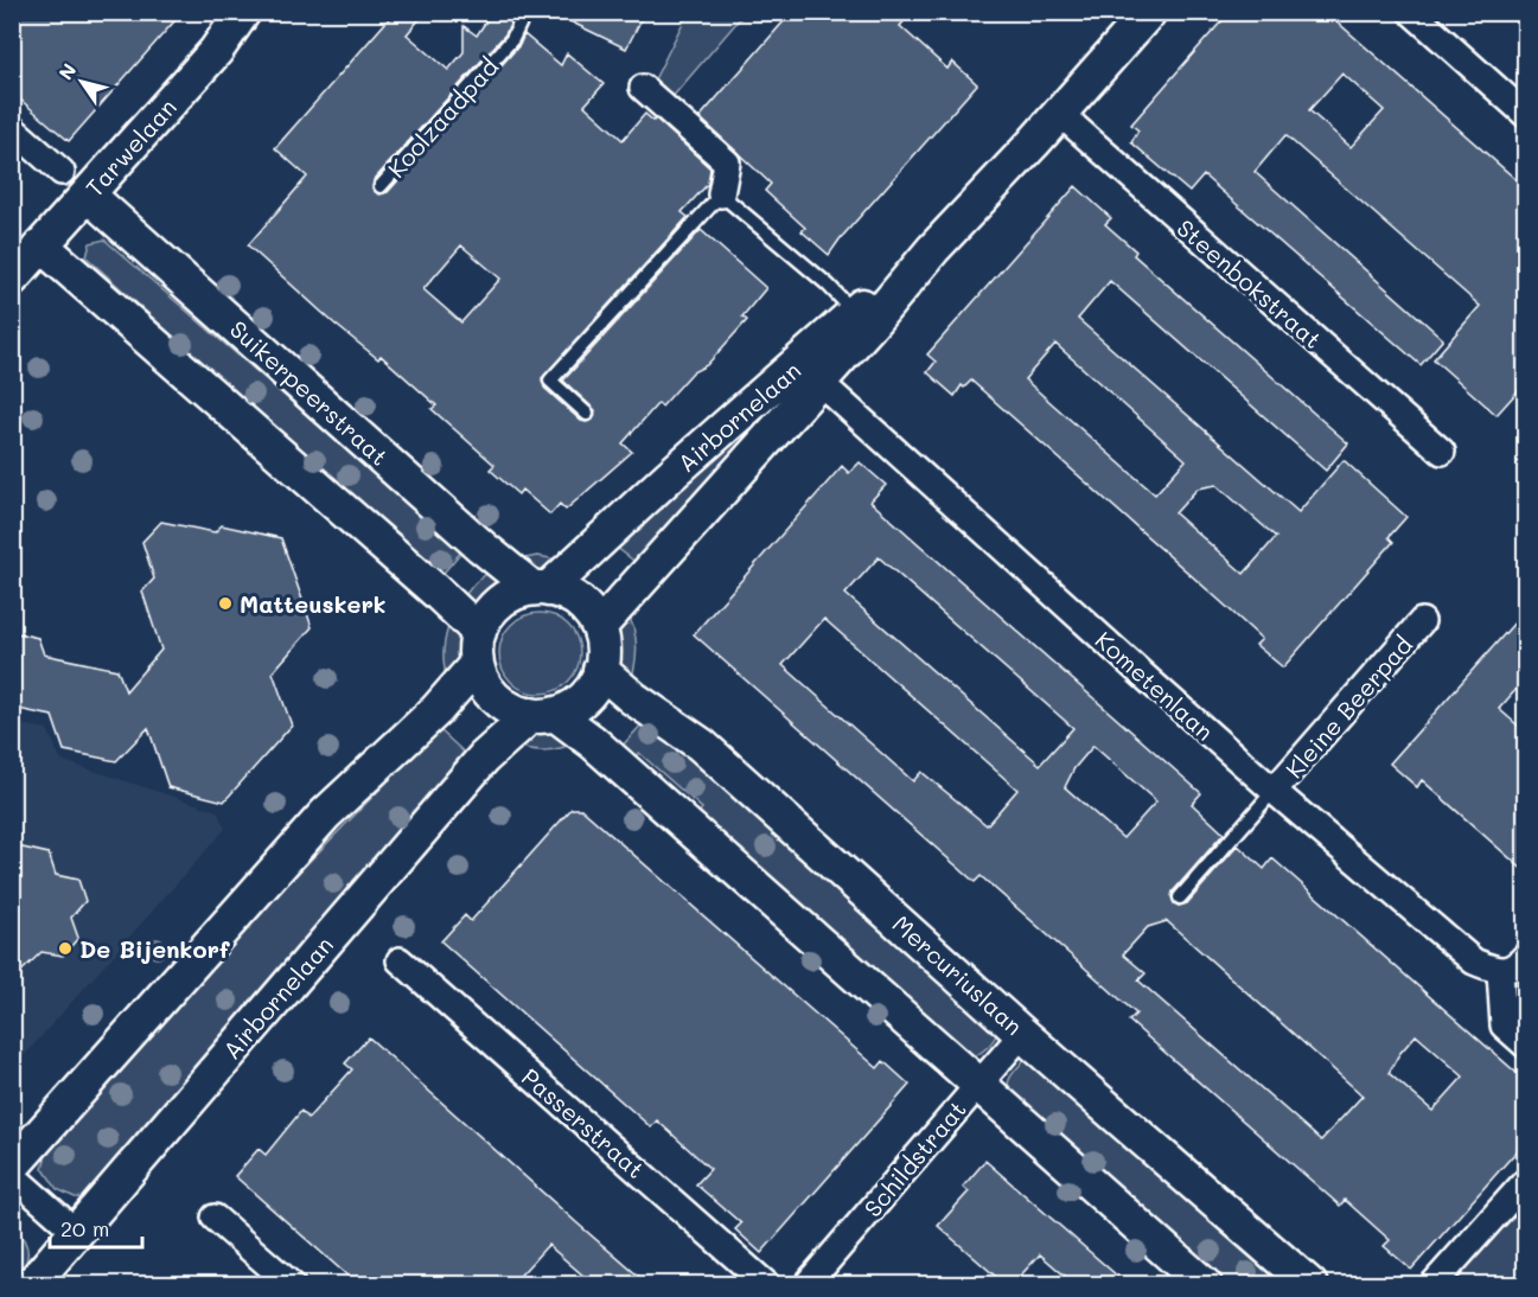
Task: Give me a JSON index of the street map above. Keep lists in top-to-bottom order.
{
  "streets": {
    "street": [
      "Tarwelaan",
      "Steenbokstraat",
      "Suikerpeerstraat",
      "Airbornelaan",
      "Kometenlaan",
      "Kleine Beerpad",
      "Mercuriuslaan",
      "Passerstraat",
      "Schildstraat"
    ],
    "lane": ["Koolzaadpad"]
  },
  "crossings": [
    ["Tarwelaan", "Suikerpeerstraat"],
    ["Steenbokstraat", "Airbornelaan"],
    ["Suikerpeerstraat", "Airbornelaan"],
    ["Suikerpeerstraat", "Mercuriuslaan"],
    ["Airbornelaan", "Kometenlaan"],
    ["Airbornelaan", "Mercuriuslaan"],
    ["Kometenlaan", "Kleine Beerpad"],
    ["Mercuriuslaan", "Schildstraat"]
  ],
  "places": ["Matteuskerk", "De Bijenkorf"],
  "scale_bar": "20 m",
  "north": "top left"
}
